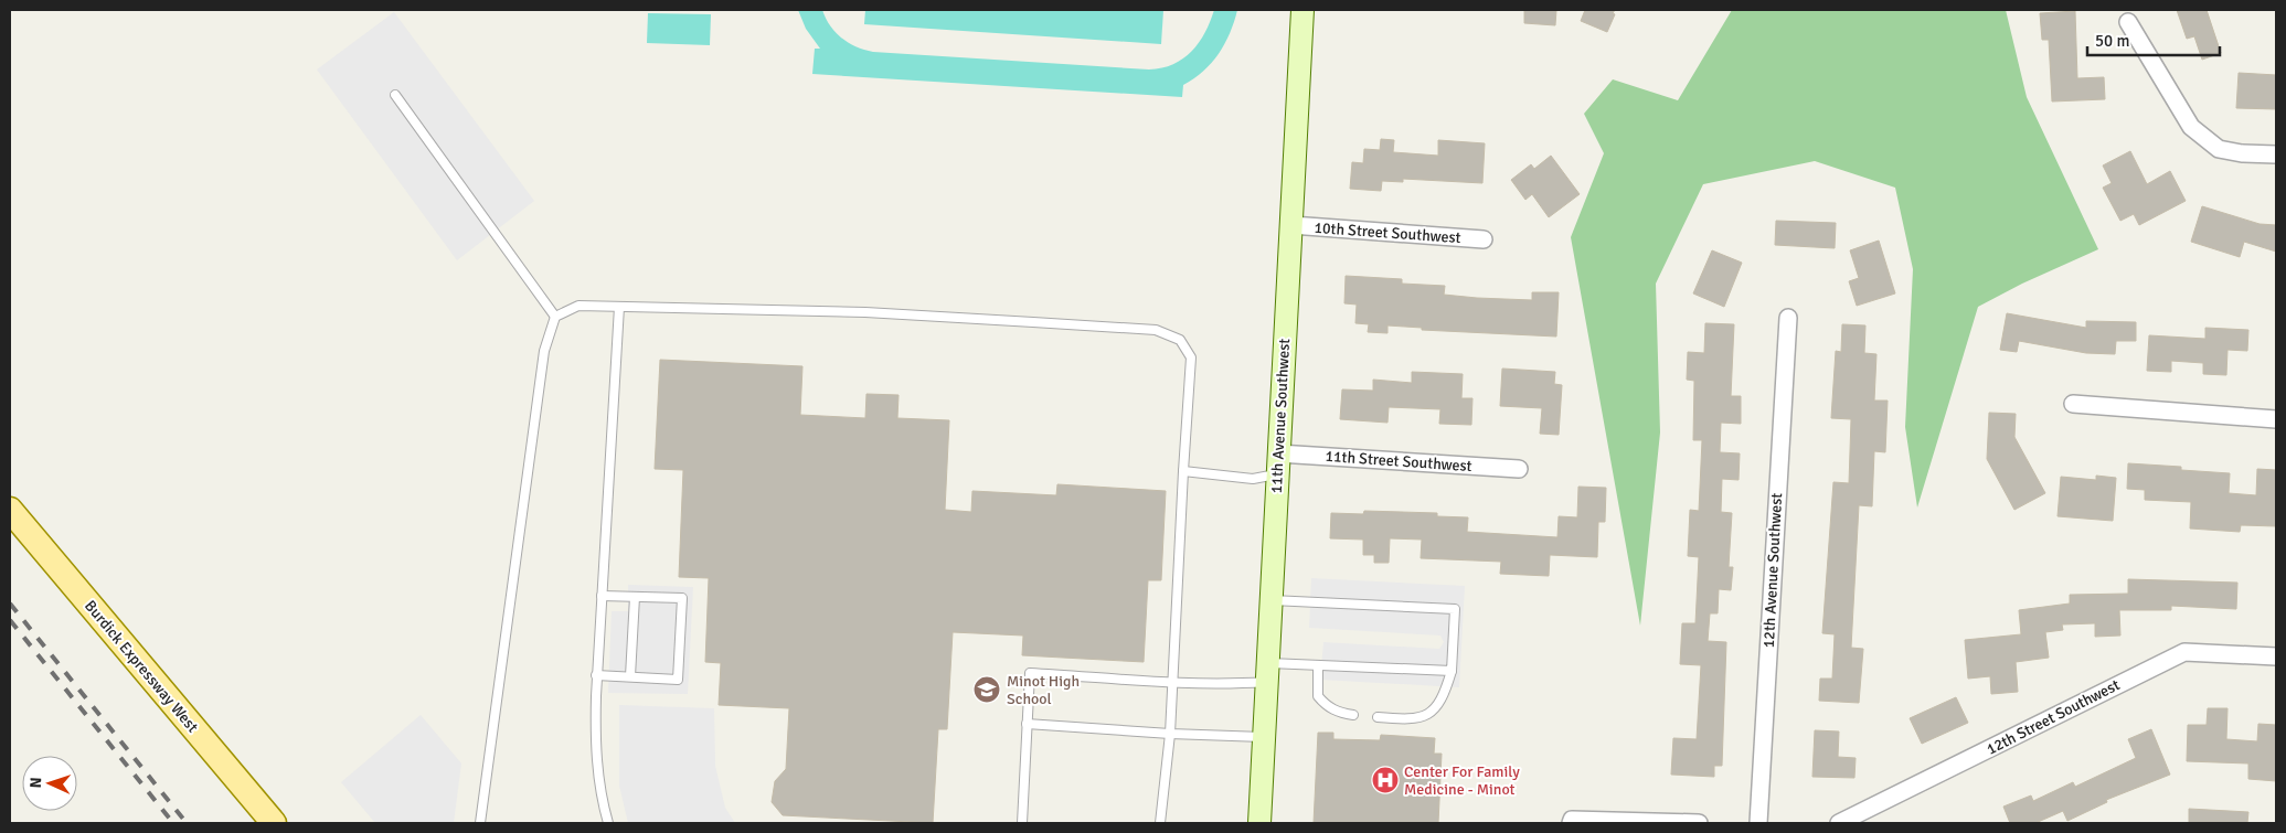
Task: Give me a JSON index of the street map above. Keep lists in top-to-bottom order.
{
  "streets": {
    "main road": ["Burdick Expressway West"],
    "street": [
      "10th Street Southwest",
      "11th Avenue Southwest",
      "11th Street Southwest",
      "12th Avenue Southwest",
      "12th Street Southwest"
    ]
  },
  "crossings": [
    ["10th Street Southwest", "11th Avenue Southwest"],
    ["11th Avenue Southwest", "11th Street Southwest"]
  ],
  "places": {
    "school or university": ["Minot High School"],
    "hospital": ["Center For Family Medicine - Minot"]
  },
  "scale_bar": "50 m",
  "north": "left"
}
